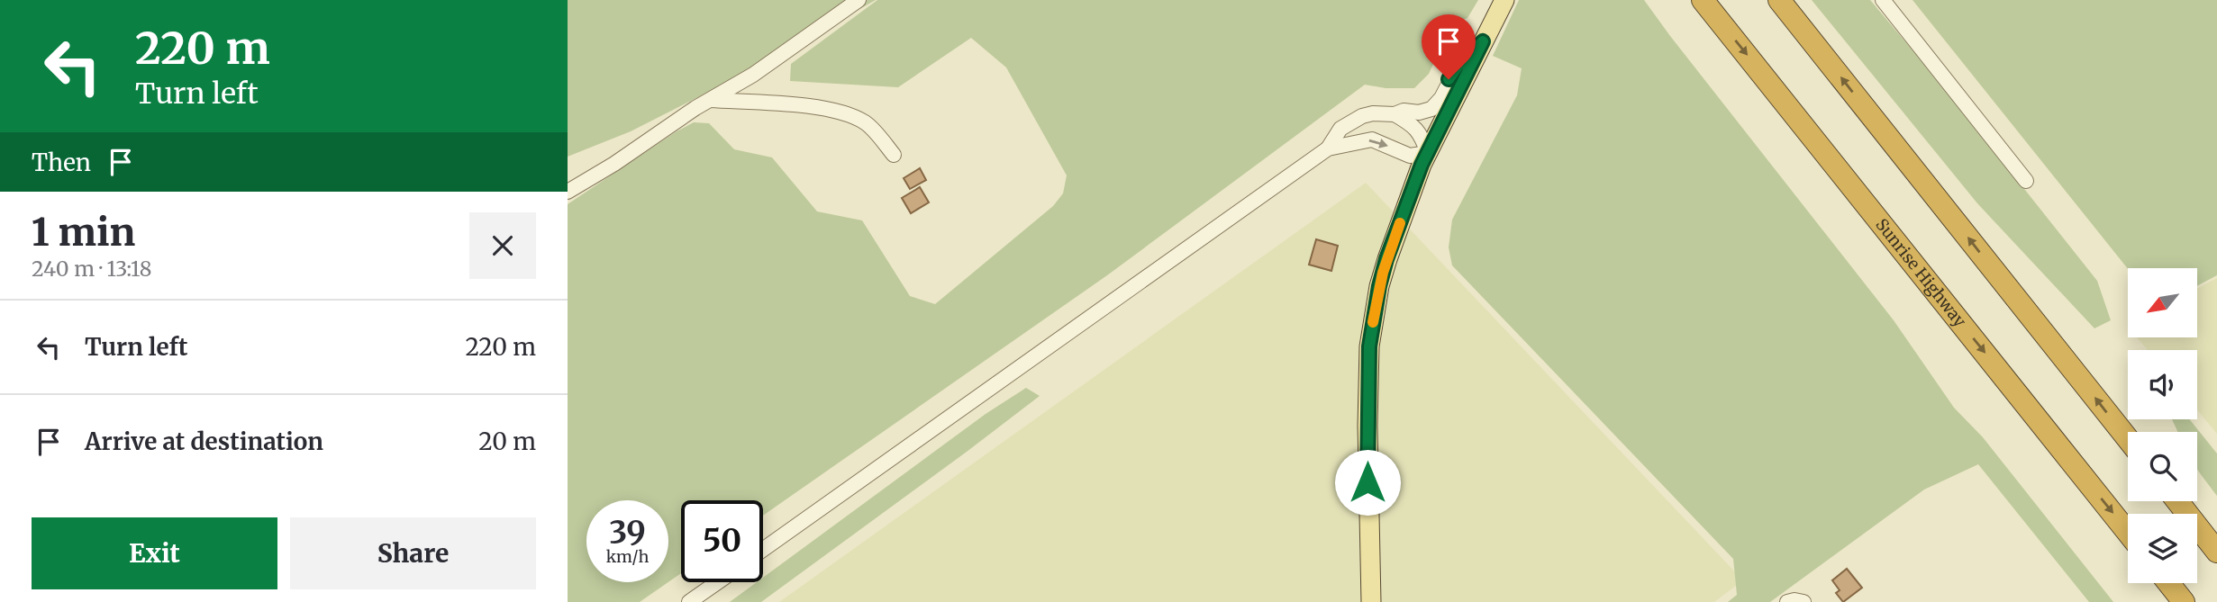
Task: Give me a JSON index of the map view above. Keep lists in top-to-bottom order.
{
  "streets": {
    "highway": ["Sunrise Highway"]
  },
  "north": "bottom left",
  "page": {
    "turn": ["220 m", "Turn left"],
    "then": "Then",
    "heading": ["1 min", "240 m · 13:18"],
    "list": [
      {
        "name": "Turn left",
        "value": "220 m"
      },
      {
        "name": "Arrive at destination",
        "value": "20 m"
      }
    ],
    "speed": "39 km/h",
    "limit": "50",
    "buttons": ["Exit", "Share"]
  }
}
